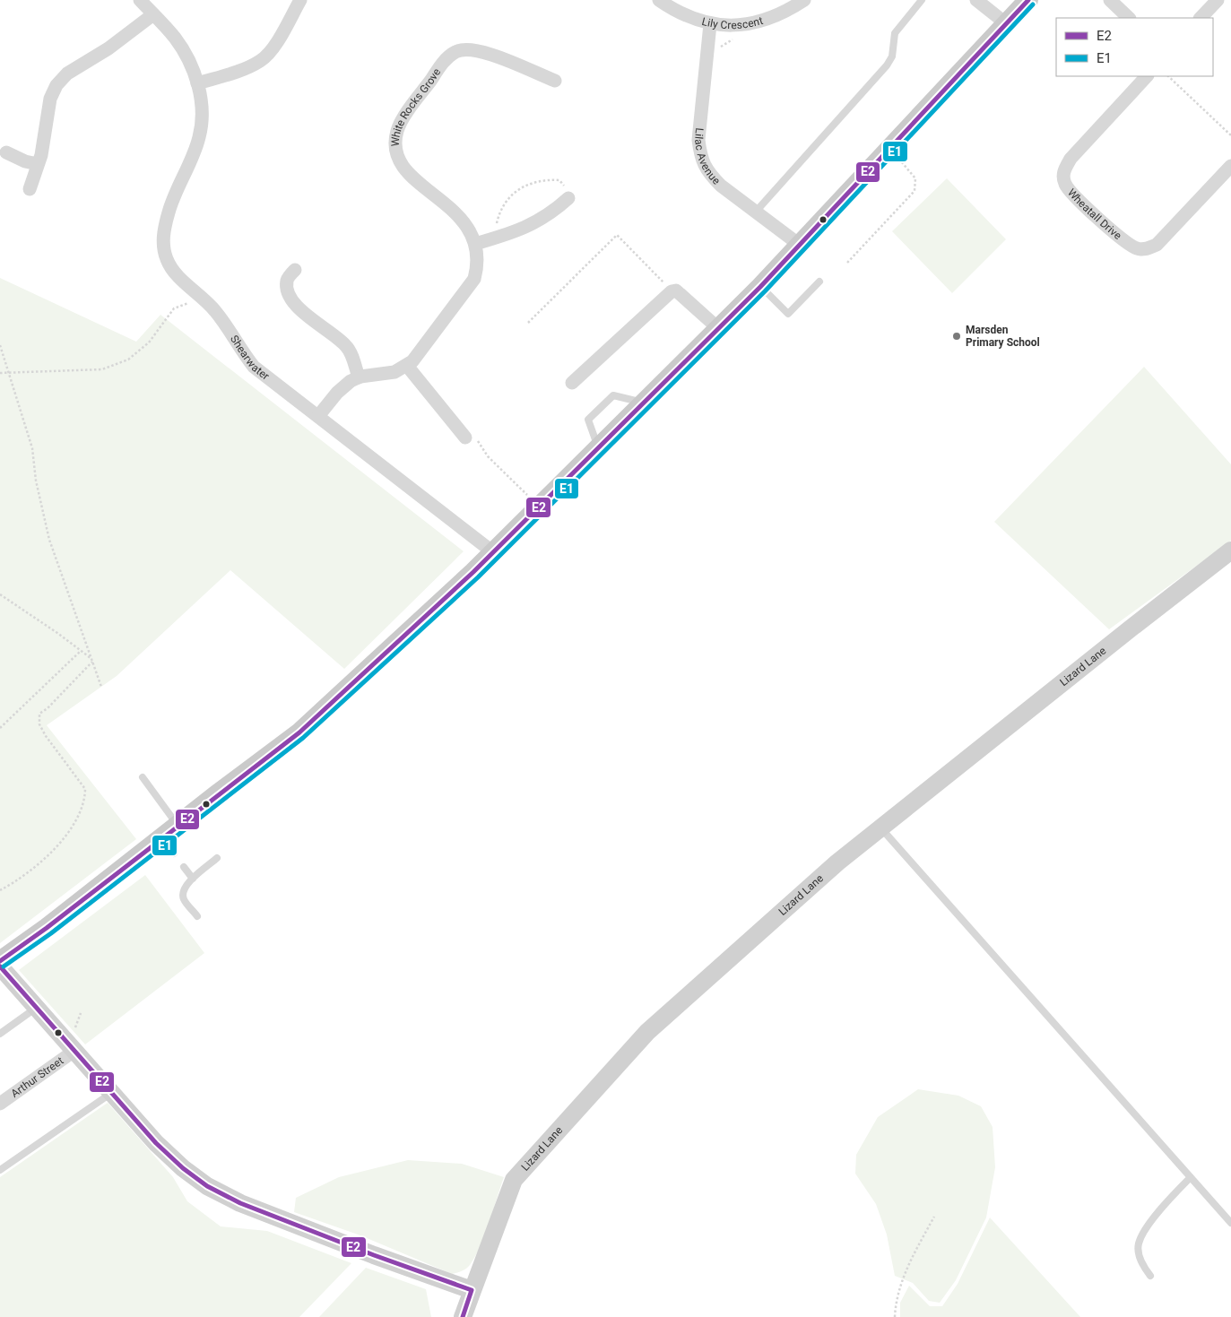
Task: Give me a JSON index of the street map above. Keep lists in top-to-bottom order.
{
  "streets": {
    "street": [
      "Lily Crescent",
      "White Rocks Grove",
      "Lilac Avenue",
      "Wheatall Drive",
      "Shearwater",
      "Lizard Lane",
      "Arthur Street"
    ]
  },
  "crossings": [
    ["Lily Crescent", "Lilac Avenue"],
    ["White Rocks Grove", "Shearwater"]
  ],
  "places": ["Marsden Primary School"],
  "lines": ["transit line E2", "transit line E1"],
  "legend": ["E2", "E1"]
}
